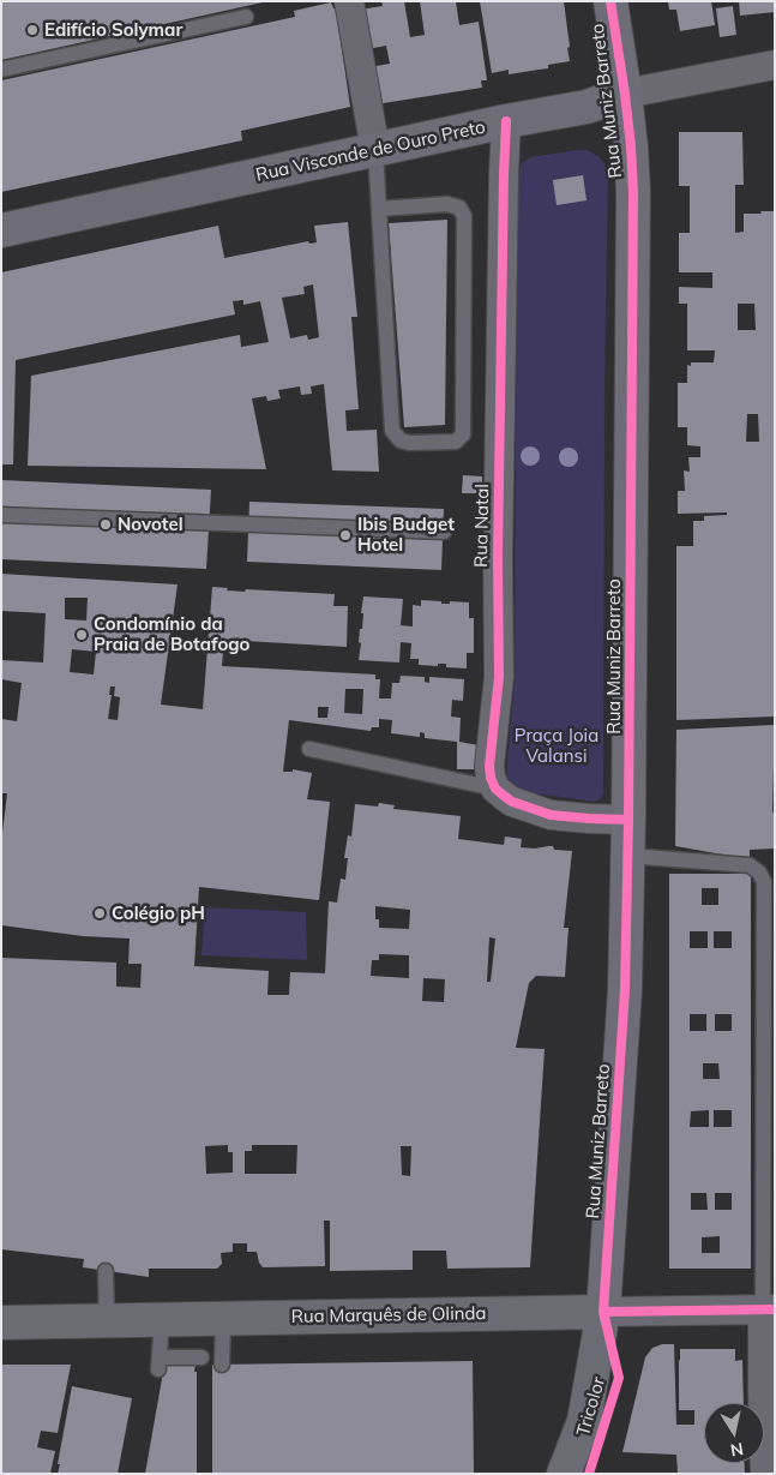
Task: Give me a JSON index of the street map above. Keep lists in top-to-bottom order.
{
  "streets": {
    "main road": ["Rua Muniz Barreto", "Rua Visconde de Ouro Preto", "Rua Marquês de Olinda"],
    "street": ["Rua Natal"],
    "cycle path": ["Tricolor"]
  },
  "crossings": [
    ["Rua Muniz Barreto", "Rua Visconde de Ouro Preto"],
    ["Rua Muniz Barreto", "Rua Marquês de Olinda"],
    ["Rua Visconde de Ouro Preto", "Rua Natal"]
  ],
  "parks": ["Praça Joia Valansi"],
  "places": [
    "Edifício Solymar",
    "Novotel",
    "Ibis Budget Hotel",
    "Condomínio da Praia de Botafogo",
    "Colégio pH"
  ],
  "north": "bottom"
}
